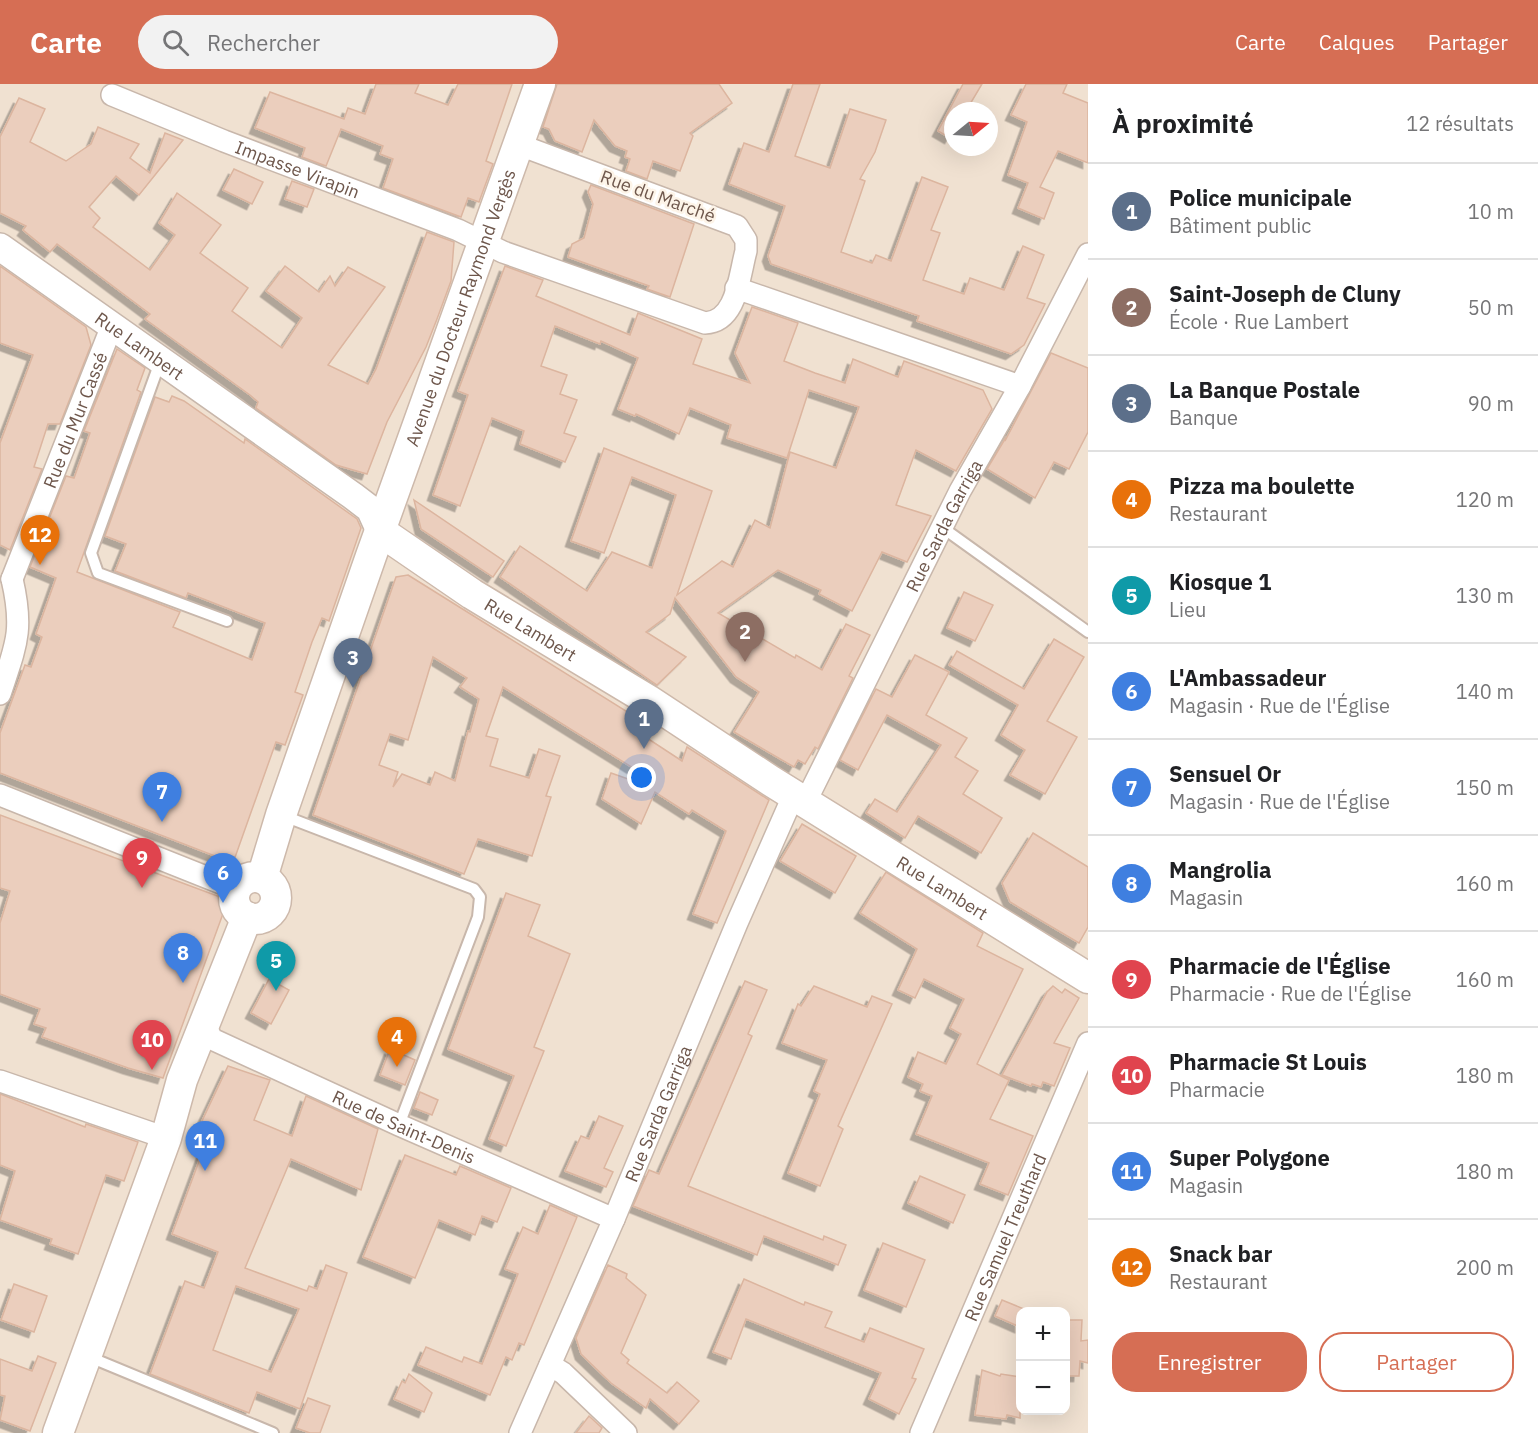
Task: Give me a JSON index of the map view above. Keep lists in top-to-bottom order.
{
  "streets": {
    "main road": ["Avenue du Docteur Raymond Vergès", "Rue Lambert"],
    "street": [
      "Impasse Virapin",
      "Rue du Marché",
      "Rue du Mur Cassé",
      "Rue Sarda Garriga",
      "Rue de Saint-Denis",
      "Rue Samuel Treuthard"
    ]
  },
  "crossings": [
    ["Impasse Virapin", "Rue du Marché"],
    ["Impasse Virapin", "Avenue du Docteur Raymond Vergès"],
    ["Rue du Marché", "Avenue du Docteur Raymond Vergès"],
    ["Avenue du Docteur Raymond Vergès", "Rue Lambert"],
    ["Rue Lambert", "Rue du Mur Cassé"],
    ["Rue Lambert", "Rue Sarda Garriga"],
    ["Rue Sarda Garriga", "Rue de Saint-Denis"]
  ],
  "north": "right",
  "page": {
    "header": "Carte",
    "search": "Rechercher",
    "nav": ["Carte", "Calques", "Partager"],
    "heading": ["À proximité", "12 résultats"],
    "list": [
      {
        "mark": "1",
        "name": "Police municipale",
        "note": "Bâtiment public",
        "value": "10 m"
      },
      {
        "mark": "2",
        "name": "Saint-Joseph de Cluny",
        "note": "École · Rue Lambert",
        "value": "50 m"
      },
      {
        "mark": "3",
        "name": "La Banque Postale",
        "note": "Banque",
        "value": "90 m"
      },
      {
        "mark": "4",
        "name": "Pizza ma boulette",
        "note": "Restaurant",
        "value": "120 m"
      },
      {
        "mark": "5",
        "name": "Kiosque 1",
        "note": "Lieu",
        "value": "130 m"
      },
      {
        "mark": "6",
        "name": "L'Ambassadeur",
        "note": "Magasin · Rue de l'Église",
        "value": "140 m"
      },
      {
        "mark": "7",
        "name": "Sensuel Or",
        "note": "Magasin · Rue de l'Église",
        "value": "150 m"
      },
      {
        "mark": "8",
        "name": "Mangrolia",
        "note": "Magasin",
        "value": "160 m"
      },
      {
        "mark": "9",
        "name": "Pharmacie de l'Église",
        "note": "Pharmacie · Rue de l'Église",
        "value": "160 m"
      },
      {
        "mark": "10",
        "name": "Pharmacie St Louis",
        "note": "Pharmacie",
        "value": "180 m"
      },
      {
        "mark": "11",
        "name": "Super Polygone",
        "note": "Magasin",
        "value": "180 m"
      },
      {
        "mark": "12",
        "name": "Snack bar",
        "note": "Restaurant",
        "value": "200 m"
      }
    ],
    "pins": [
      "12",
      "2",
      "3",
      "1",
      "7",
      "9",
      "6",
      "8",
      "5",
      "4",
      "10",
      "11"
    ],
    "map_buttons": ["+", "−"],
    "buttons": ["Enregistrer", "Partager"]
  }
}
